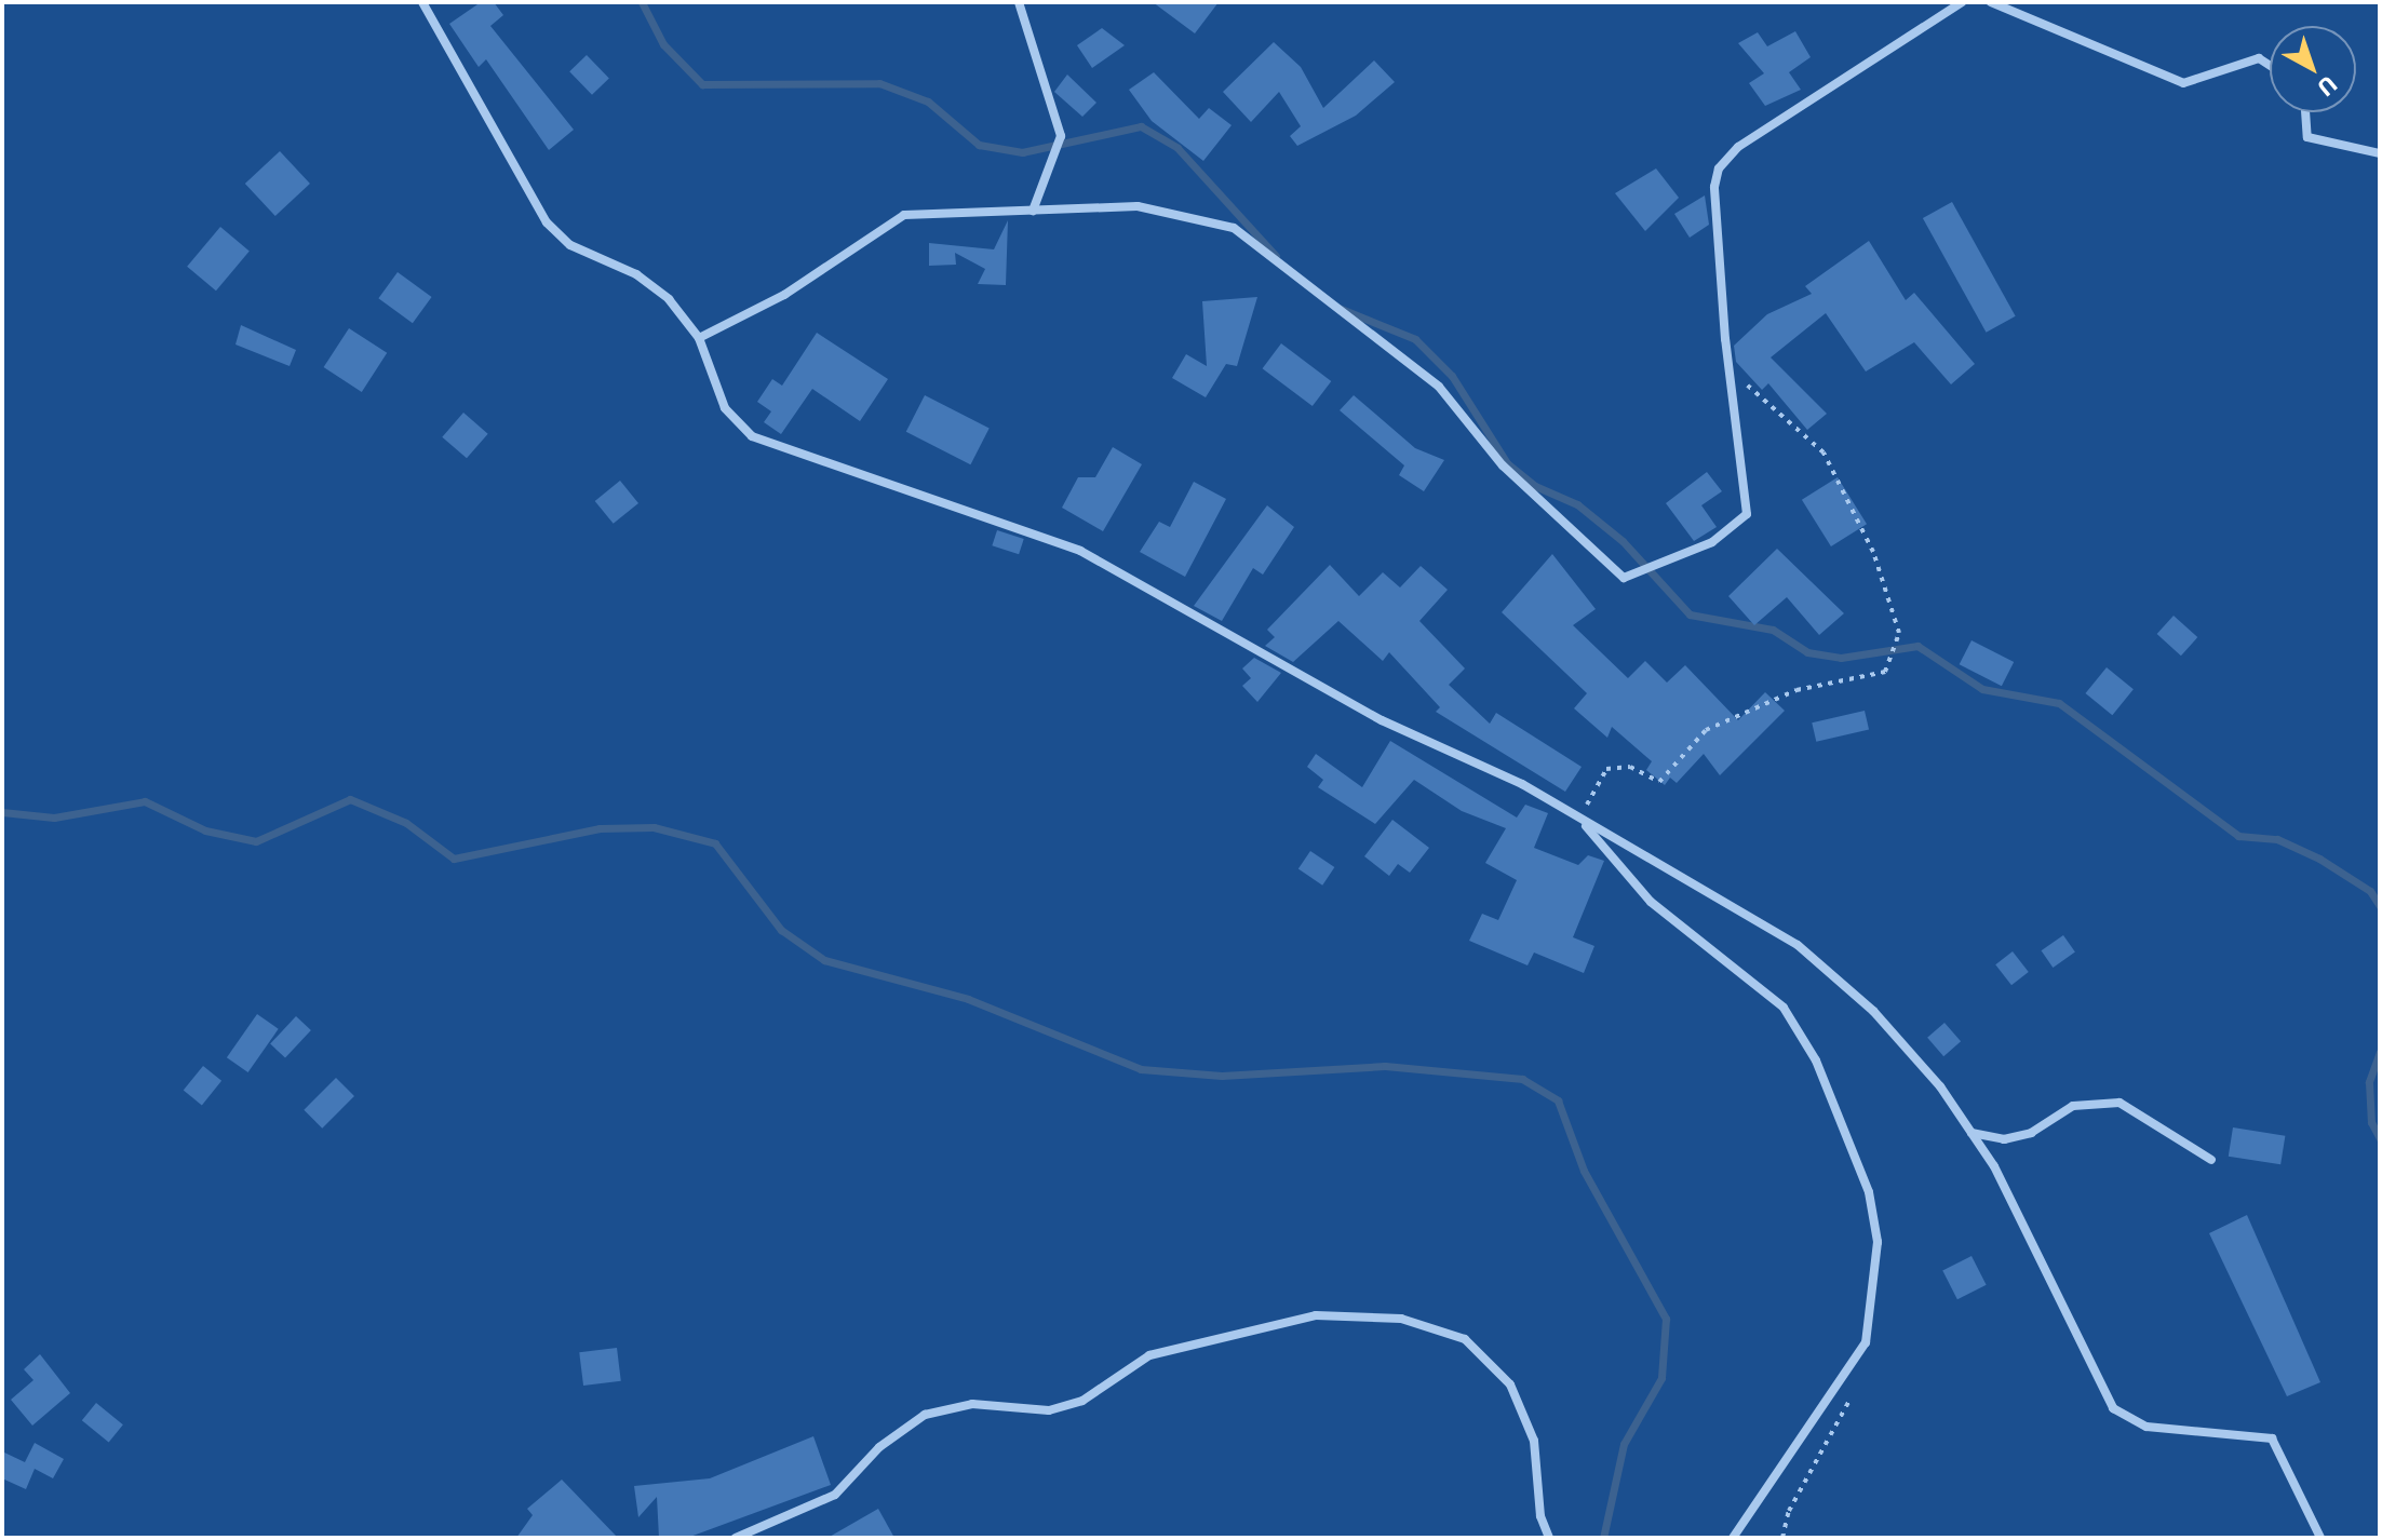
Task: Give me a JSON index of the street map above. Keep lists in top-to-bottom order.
{
  "north": "bottom right"
}
